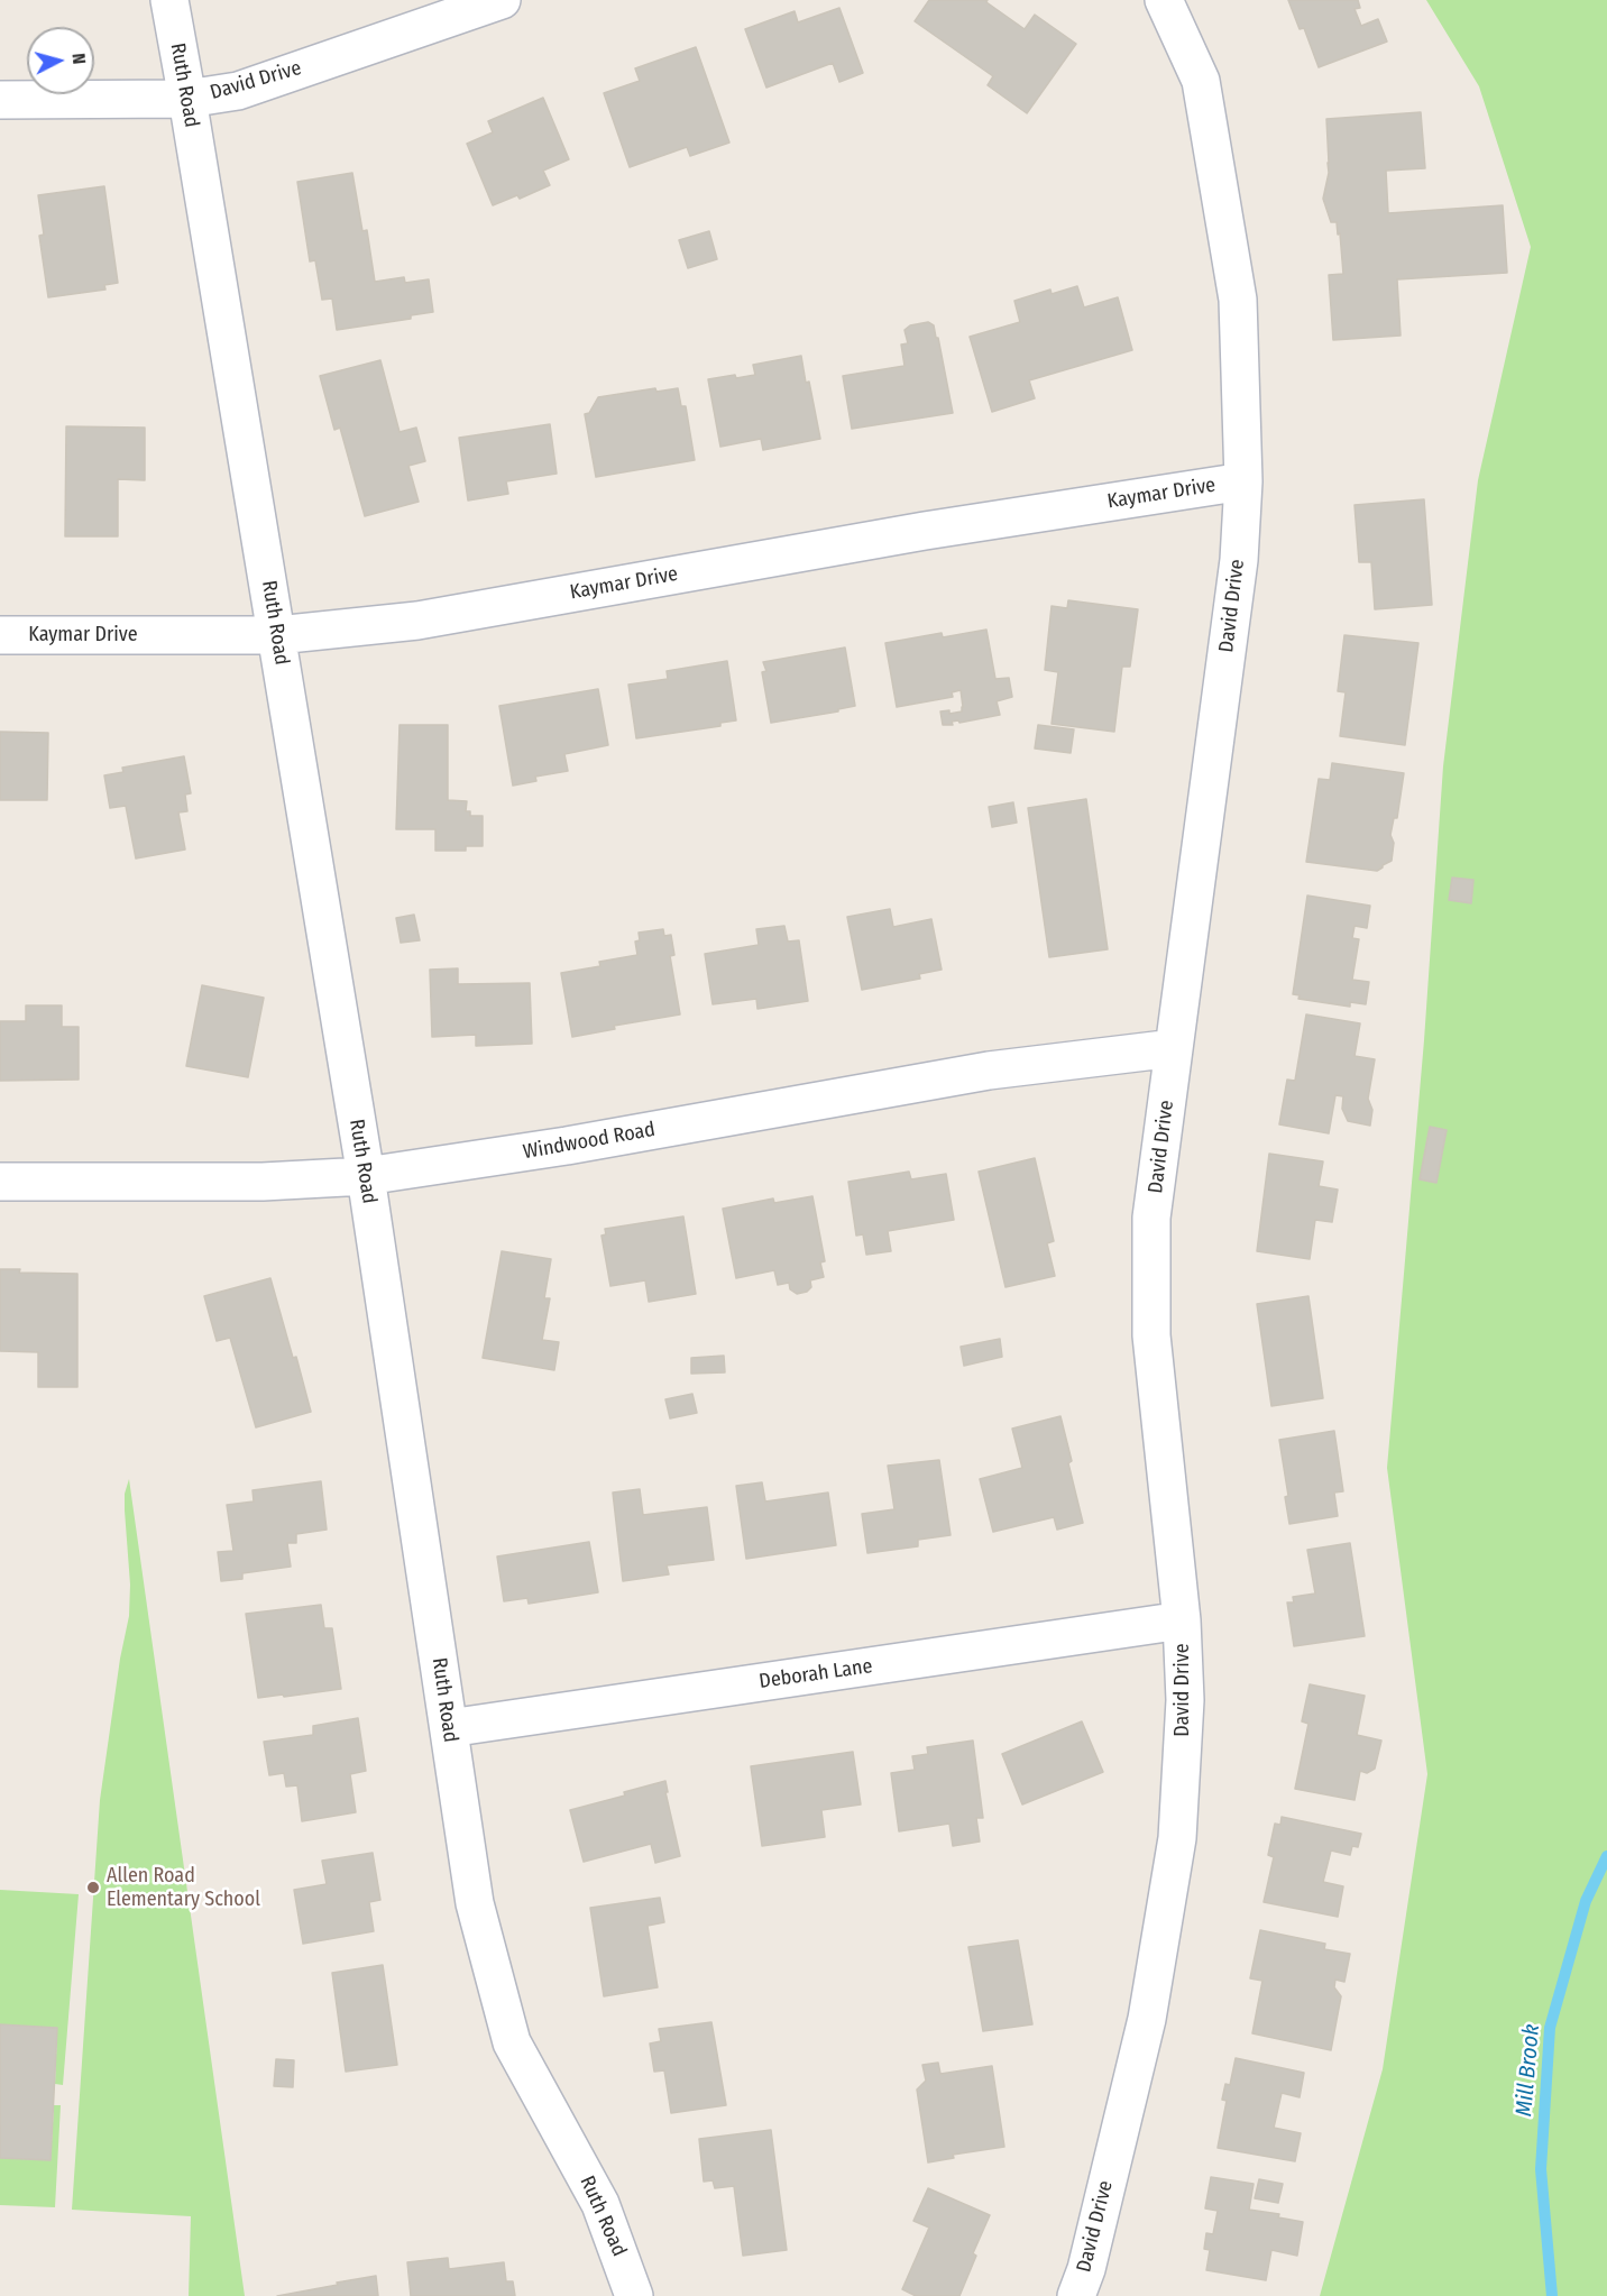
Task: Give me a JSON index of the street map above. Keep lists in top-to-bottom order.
{
  "streets": {
    "street": [
      "David Drive",
      "Ruth Road",
      "Kaymar Drive",
      "Windwood Road",
      "Deborah Lane"
    ]
  },
  "crossings": [
    ["David Drive", "Ruth Road"],
    ["David Drive", "Kaymar Drive"],
    ["David Drive", "Windwood Road"],
    ["David Drive", "Deborah Lane"],
    ["Ruth Road", "Kaymar Drive"],
    ["Ruth Road", "Windwood Road"],
    ["Ruth Road", "Deborah Lane"]
  ],
  "water": ["Mill Brook"],
  "places": ["Allen Road Elementary School"],
  "north": "right"
}
